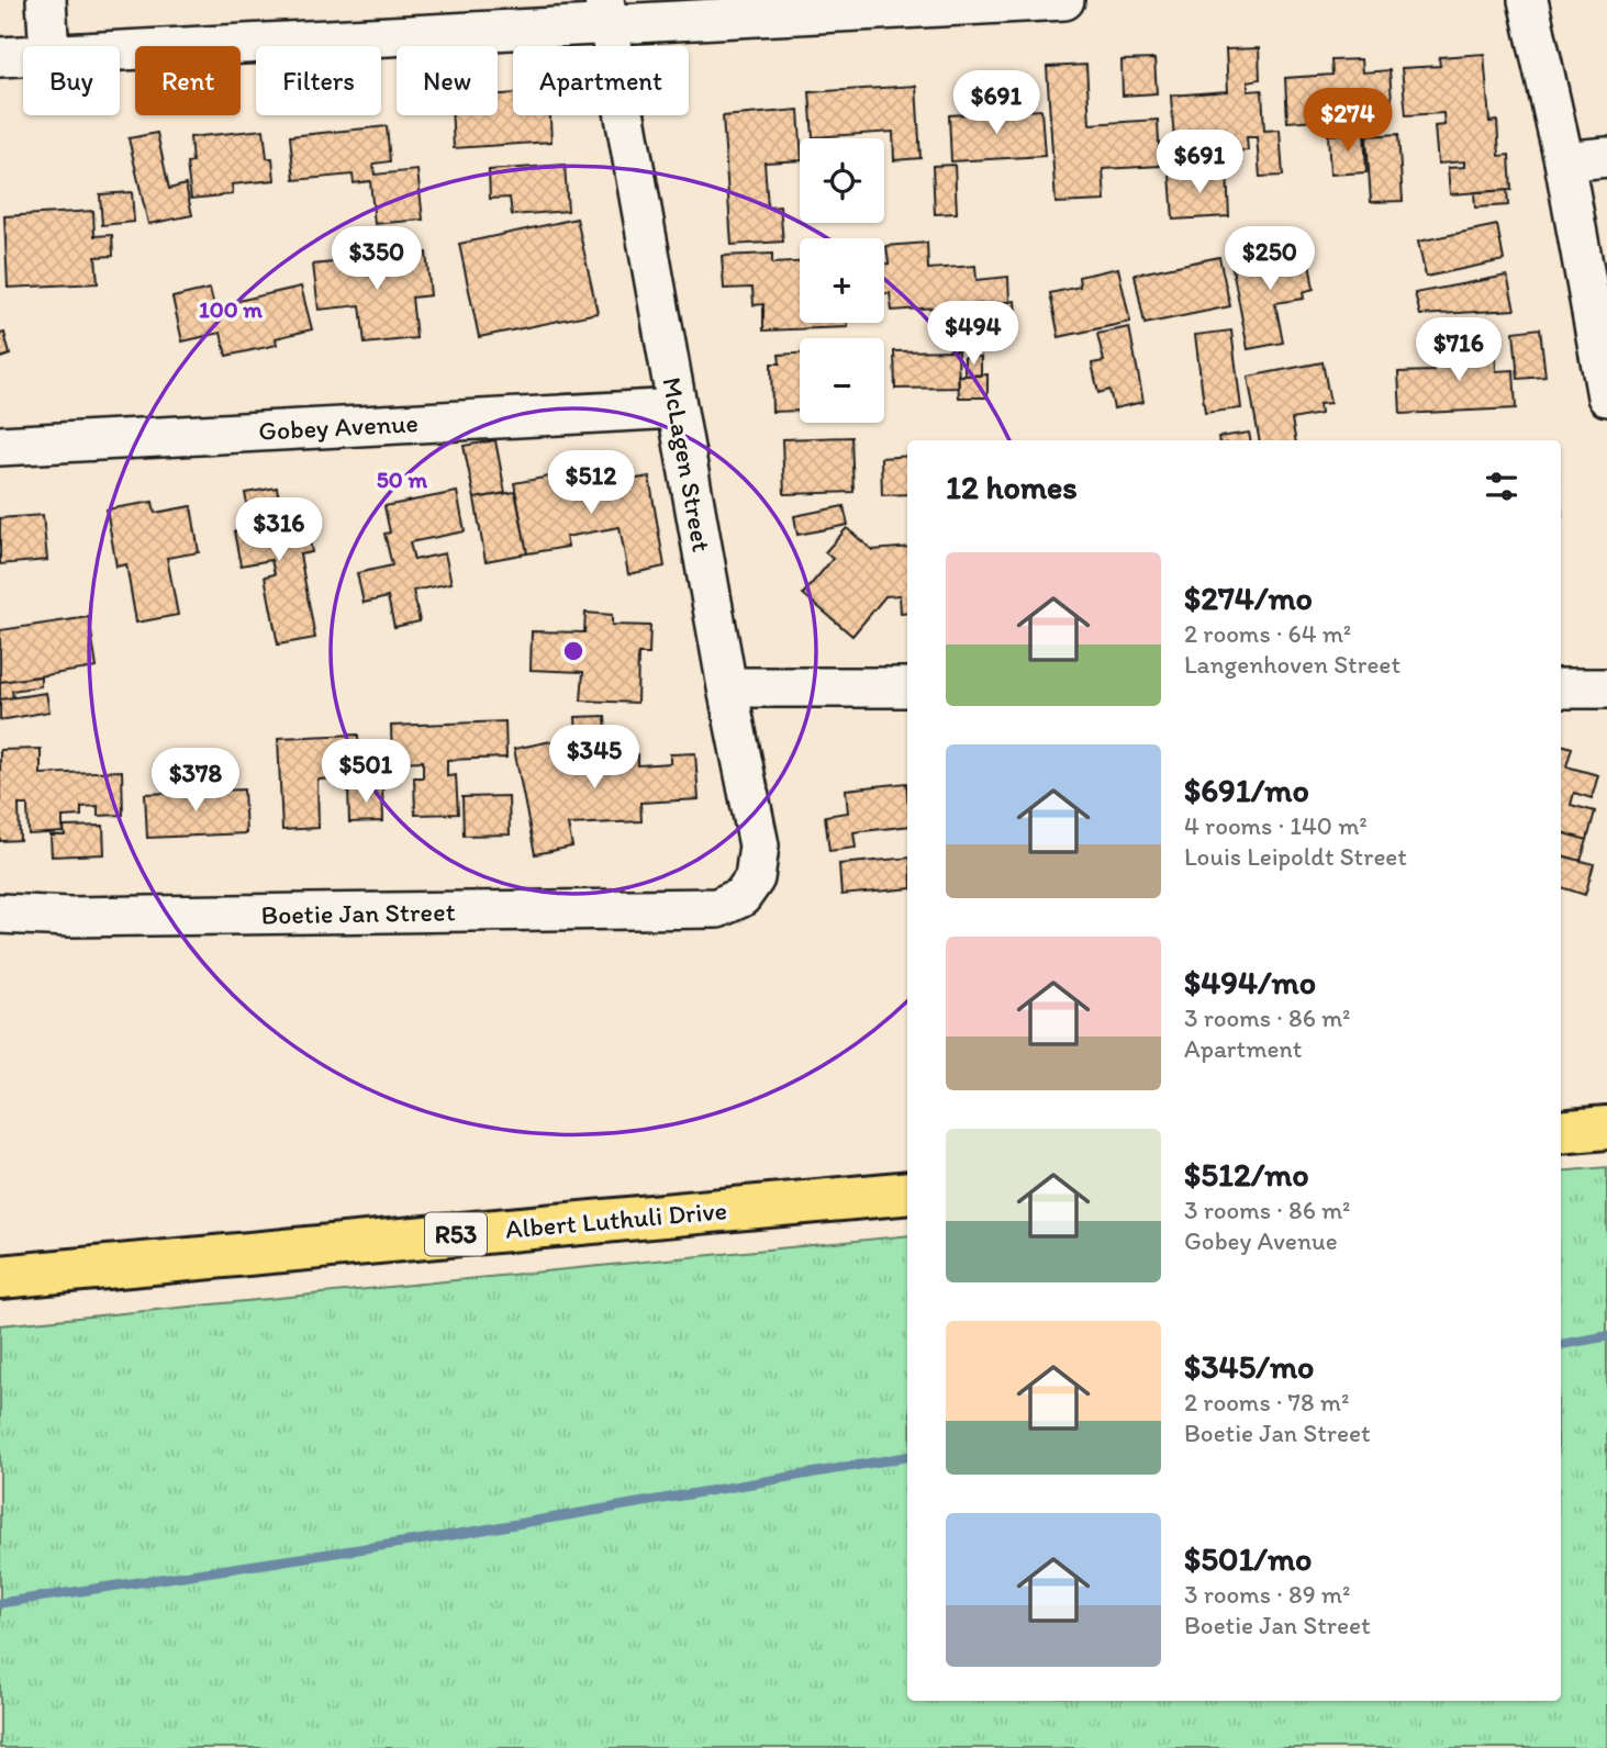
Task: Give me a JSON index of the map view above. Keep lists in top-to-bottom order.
{
  "streets": {
    "main road": ["Albert Luthuli Drive", "R53"],
    "street": ["Gobey Avenue", "McLagen Street", "Boetie Jan Street"]
  },
  "crossings": [
    ["Gobey Avenue", "McLagen Street"],
    ["McLagen Street", "Boetie Jan Street"]
  ],
  "page": {
    "chip": [
      "Buy",
      "Rent",
      "Filters",
      "New",
      "Apartment"
    ],
    "price": [
      "$691",
      "$274",
      "$691",
      "$350",
      "$250",
      "$494",
      "$716",
      "$512",
      "$316",
      "$345",
      "$501",
      "$378"
    ],
    "map_buttons": ["+", "−"],
    "heading": "12 homes",
    "list": [
      {
        "name": "$274/mo",
        "note": "2 rooms · 64 m² · Langenhoven Street"
      },
      {
        "name": "$691/mo",
        "note": "4 rooms · 140 m² · Louis Leipoldt Street"
      },
      {
        "name": "$494/mo",
        "note": "3 rooms · 86 m² · Apartment"
      },
      {
        "name": "$512/mo",
        "note": "3 rooms · 86 m² · Gobey Avenue"
      },
      {
        "name": "$345/mo",
        "note": "2 rooms · 78 m² · Boetie Jan Street"
      },
      {
        "name": "$501/mo",
        "note": "3 rooms · 89 m² · Boetie Jan Street"
      }
    ]
  },
  "rings": ["100 m", "50 m"]
}
